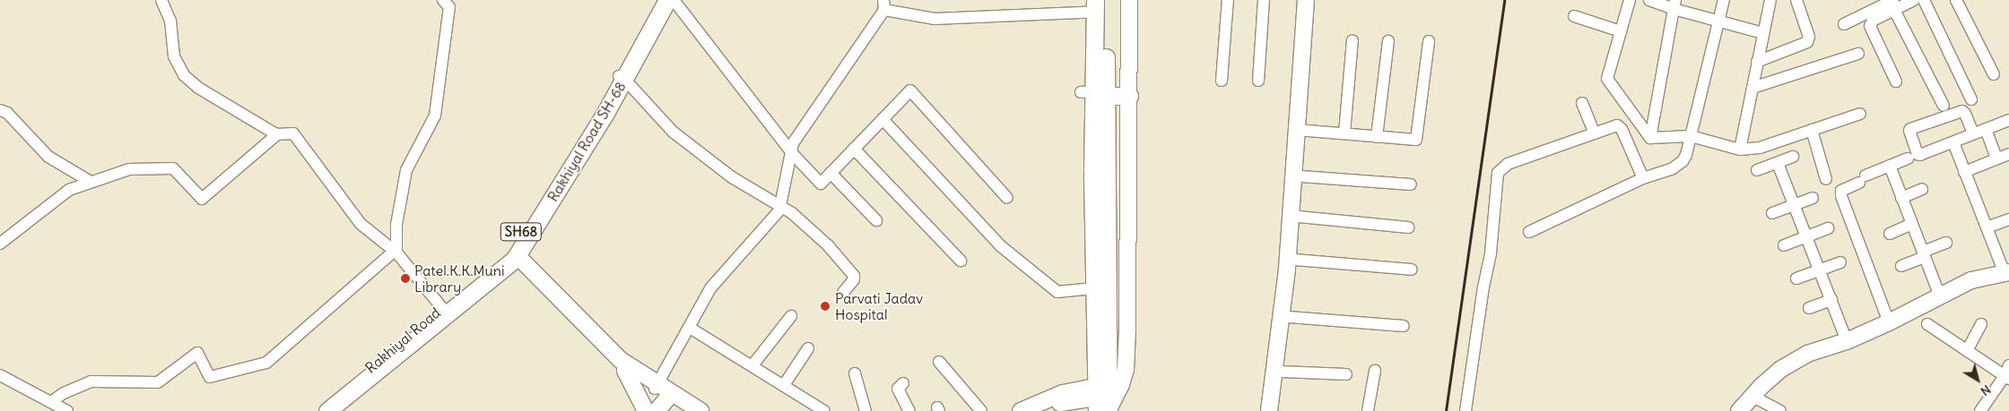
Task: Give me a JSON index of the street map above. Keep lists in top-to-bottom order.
{
  "streets": {
    "main road": ["Rakhiyal Road SH-68", "SH68", "Rakhiyal Road"]
  },
  "crossings": [
    ["Rakhiyal Road SH-68", "Rakhiyal Road"],
    ["SH68", "Rakhiyal Road"]
  ],
  "places": ["Patel.K.K.Muni Library", "Parvati Jadav Hospital"],
  "north": "bottom right"
}
